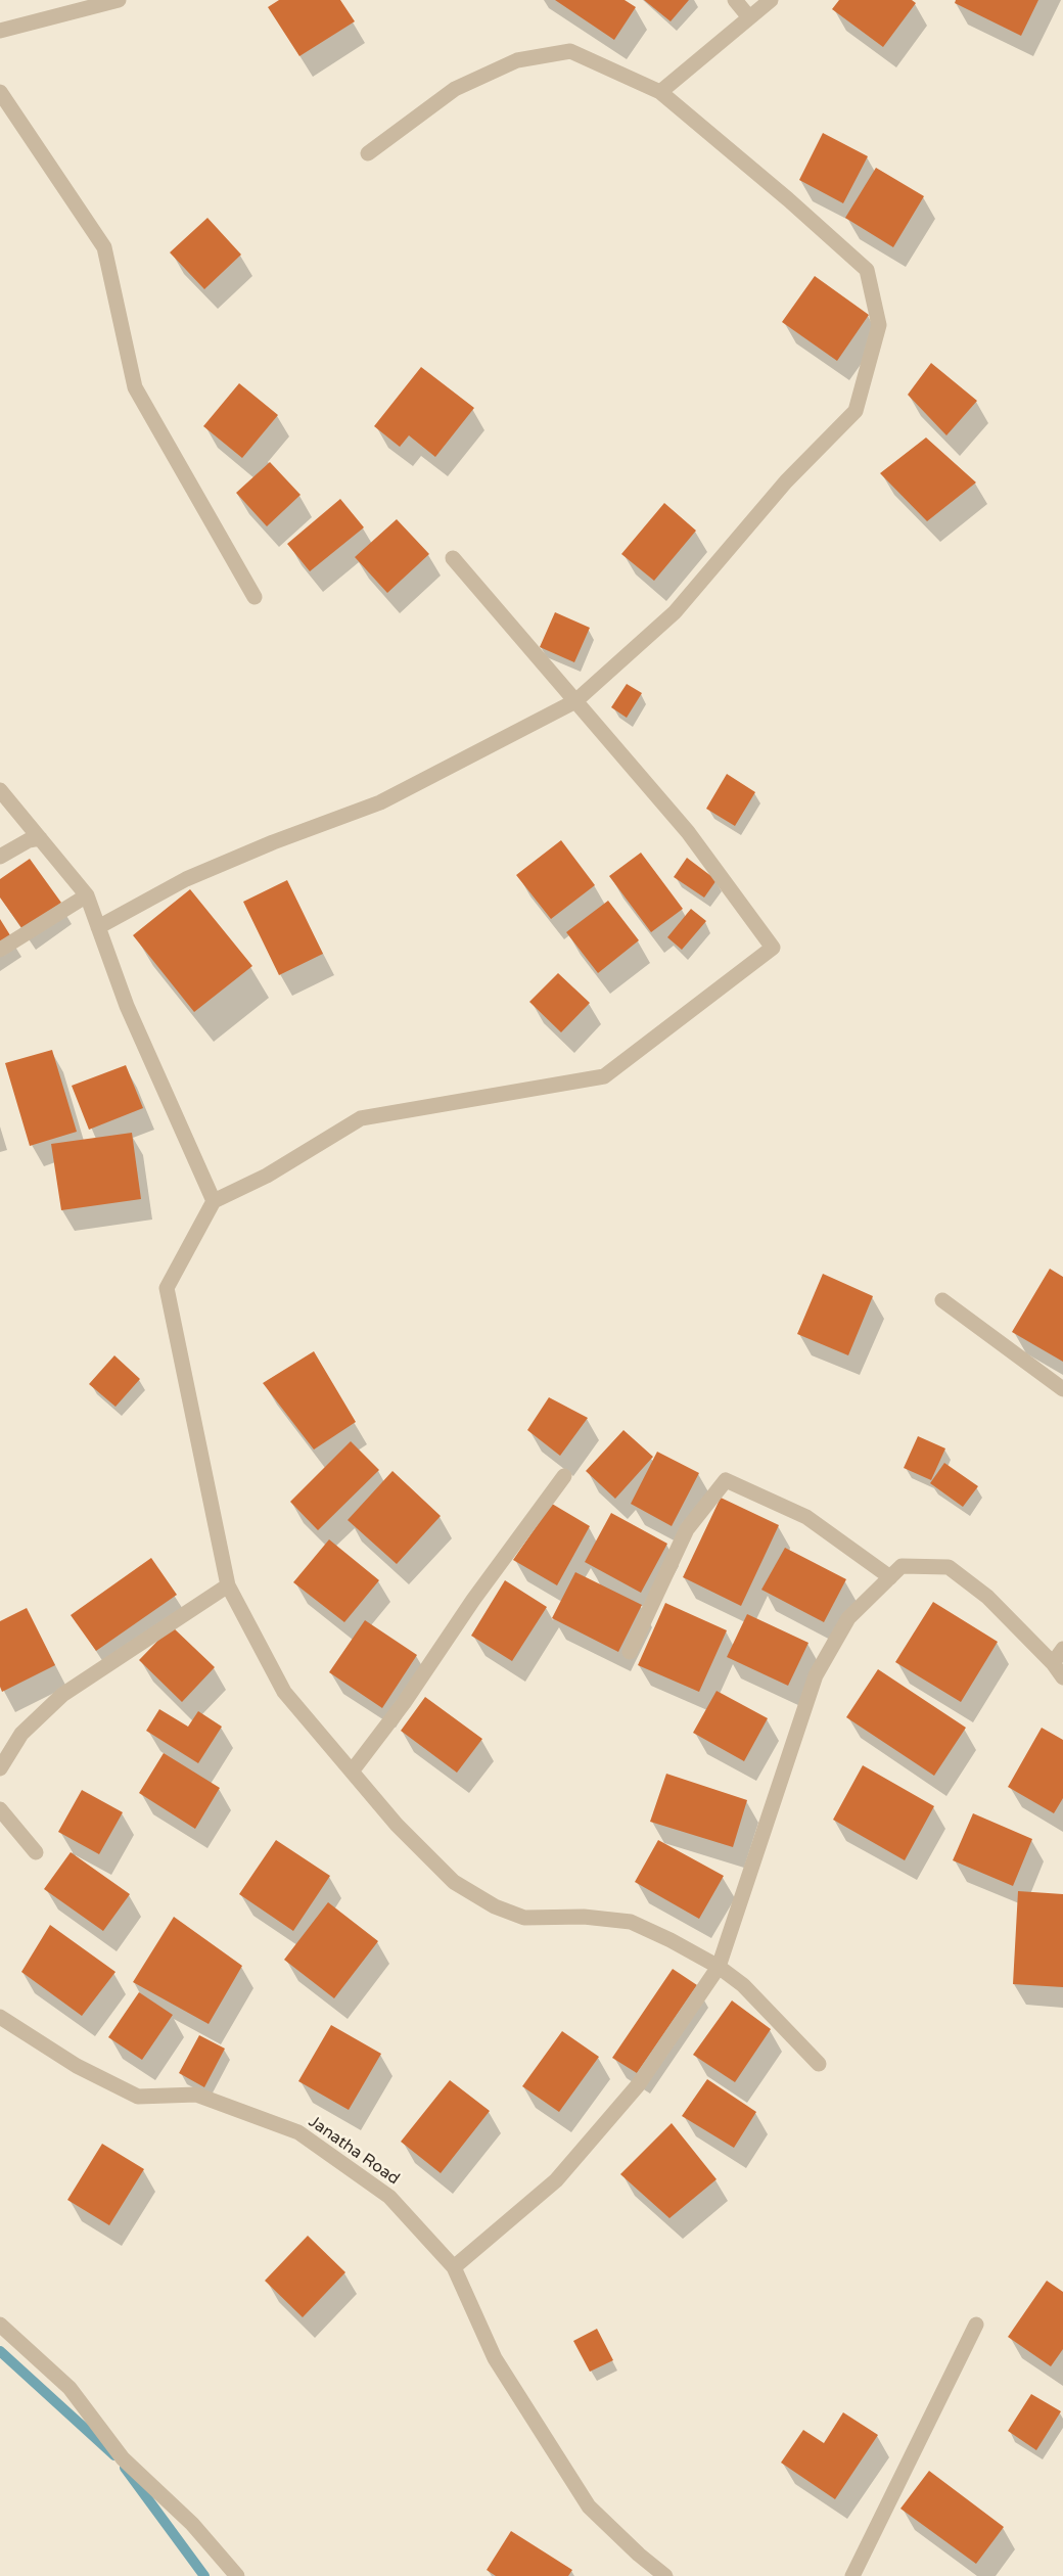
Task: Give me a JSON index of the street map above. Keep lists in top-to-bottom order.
{
  "streets": {
    "street": ["Janatha Road"]
  }
}
